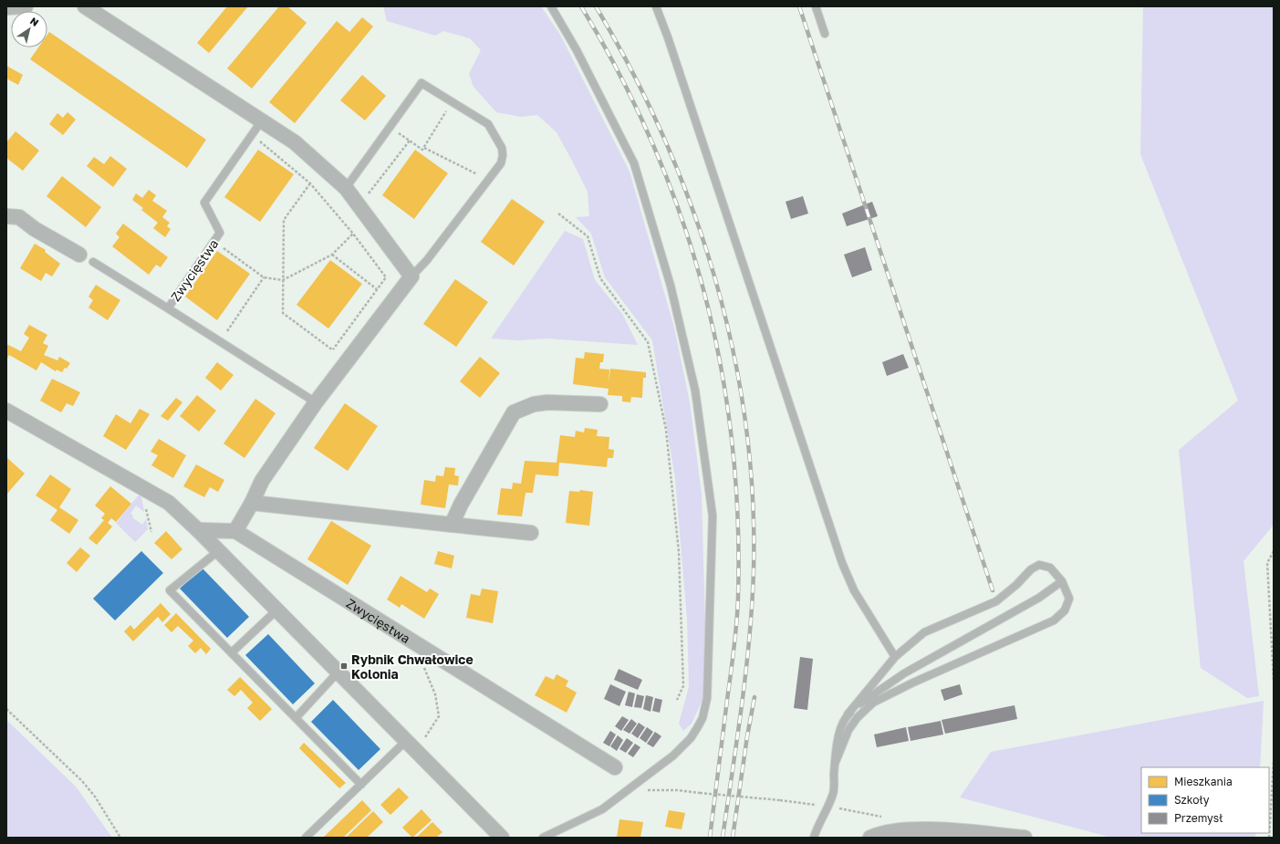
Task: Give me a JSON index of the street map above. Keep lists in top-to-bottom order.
{
  "streets": {
    "street": ["Zwycięstwa"]
  },
  "places": {
    "transit": ["Rybnik Chwałowice Kolonia"]
  },
  "legend": ["Mieszkania", "Szkoły", "Przemysł"],
  "north": "top right"
}
